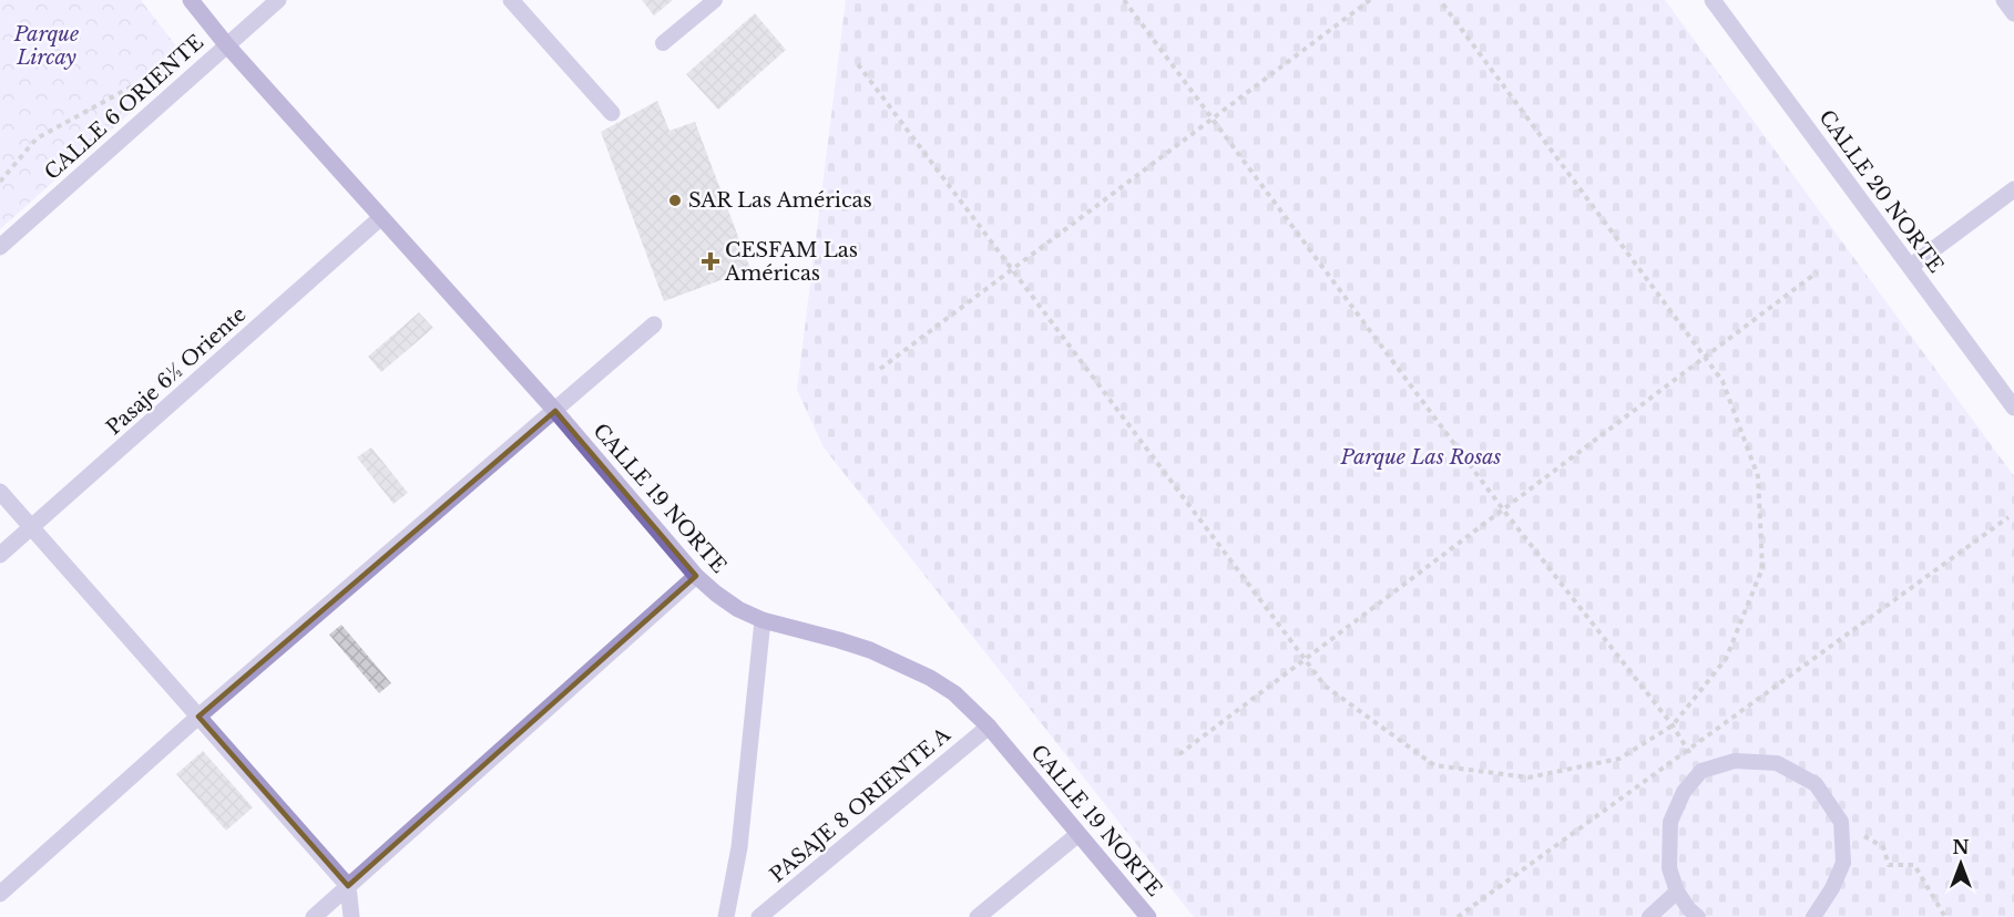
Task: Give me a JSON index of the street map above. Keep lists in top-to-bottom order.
{
  "streets": {
    "street": [
      "CALLE 6 ORIENTE",
      "CALLE 20 NORTE",
      "Pasaje 6½ Oriente",
      "CALLE 19 NORTE",
      "PASAJE 8 ORIENTE A"
    ]
  },
  "crossings": [
    ["CALLE 6 ORIENTE", "CALLE 19 NORTE"],
    ["Pasaje 6½ Oriente", "CALLE 19 NORTE"],
    ["CALLE 19 NORTE", "PASAJE 8 ORIENTE A"]
  ],
  "parks": ["Parque Lircay", "Parque Las Rosas"],
  "places": {
    "other": ["SAR Las Américas"],
    "health": ["CESFAM Las Américas"]
  },
  "north": "top"
}
